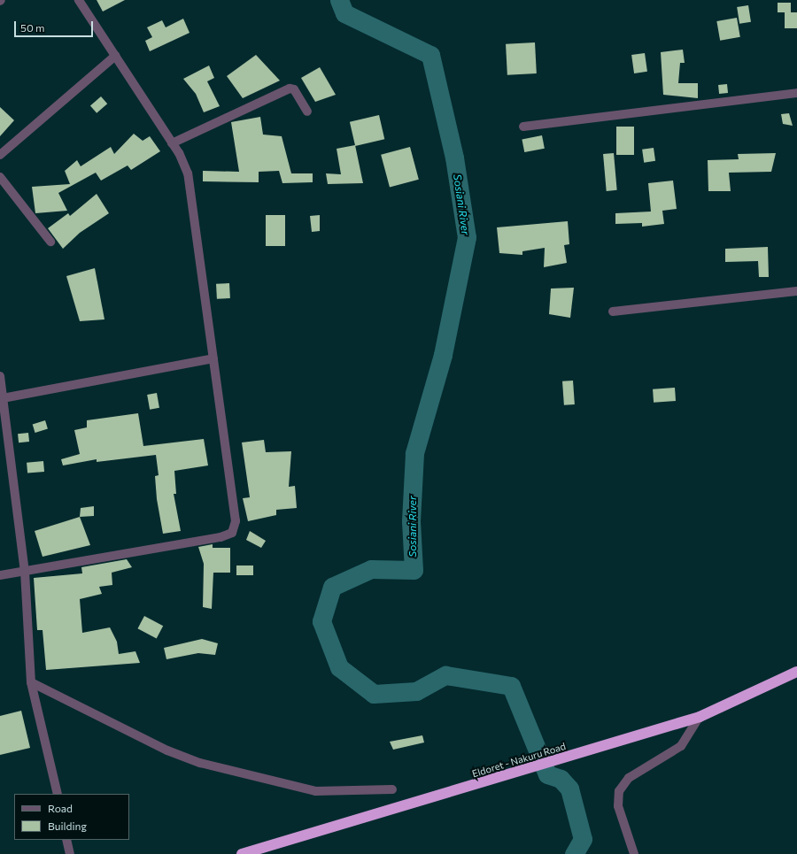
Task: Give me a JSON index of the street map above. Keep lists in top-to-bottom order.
{
  "streets": {
    "highway": ["Eldoret - Nakuru Road"]
  },
  "water": ["Sosiani River"],
  "legend": ["Road", "Building"],
  "scale_bar": "50 m"
}
